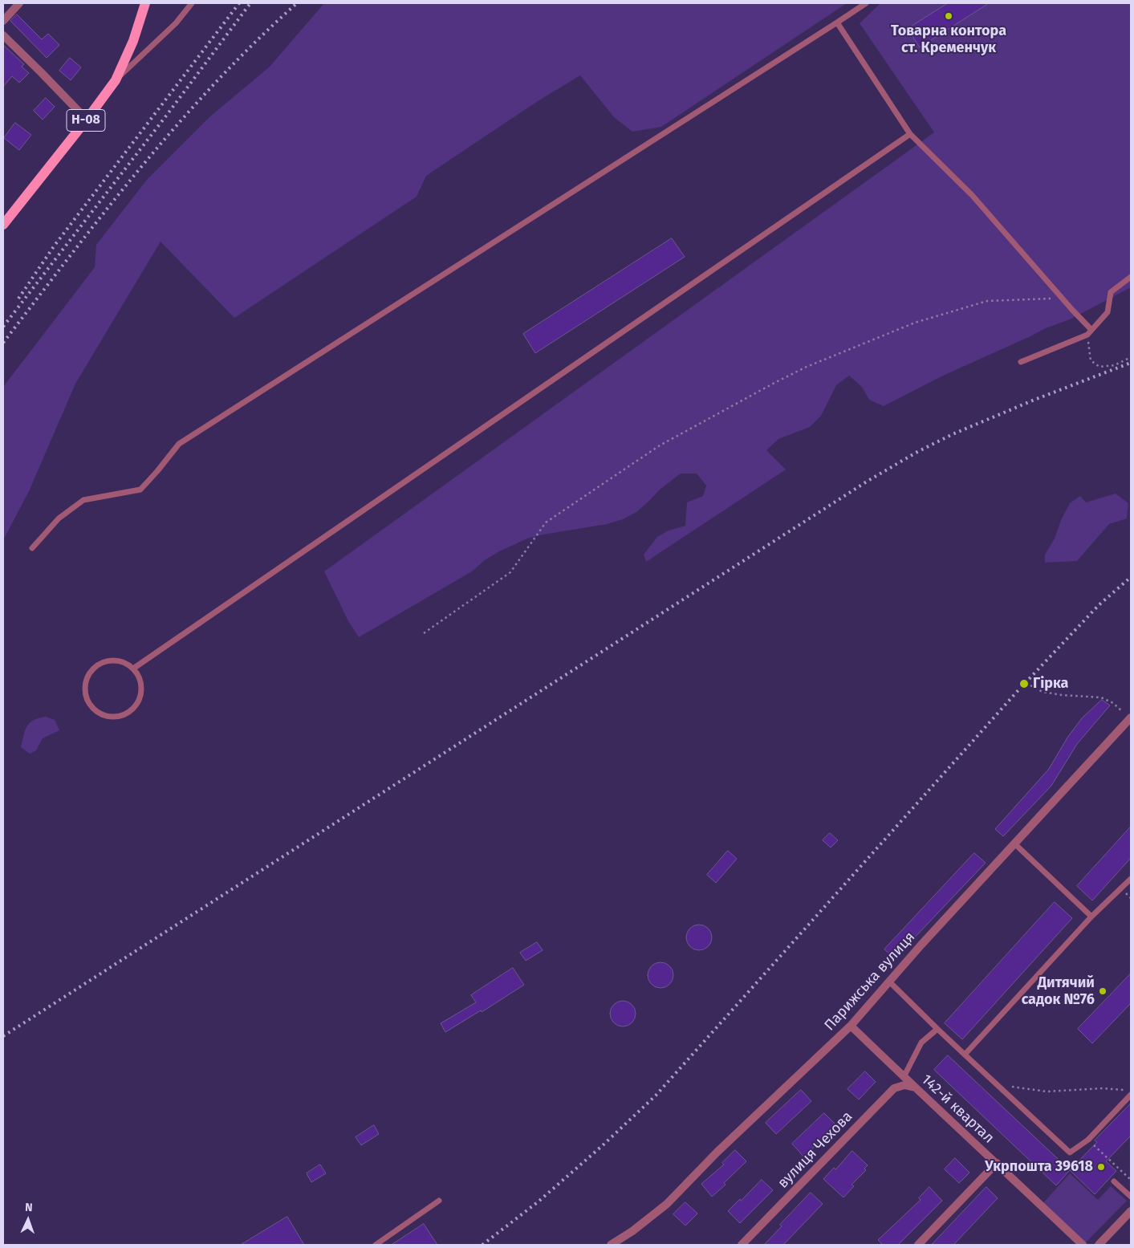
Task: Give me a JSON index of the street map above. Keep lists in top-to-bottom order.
{
  "streets": {
    "main road": ["Н-08"],
    "street": ["Парижська вулиця", "142-й квартал", "вулиця Чехова"]
  },
  "crossings": [
    ["Парижська вулиця", "142-й квартал"],
    ["142-й квартал", "вулиця Чехова"]
  ],
  "places": [
    "Товарна контора ст. Кременчук",
    "Гірка",
    "Дитячий садок №76",
    "Укрпошта 39618"
  ],
  "north": "top"
}
